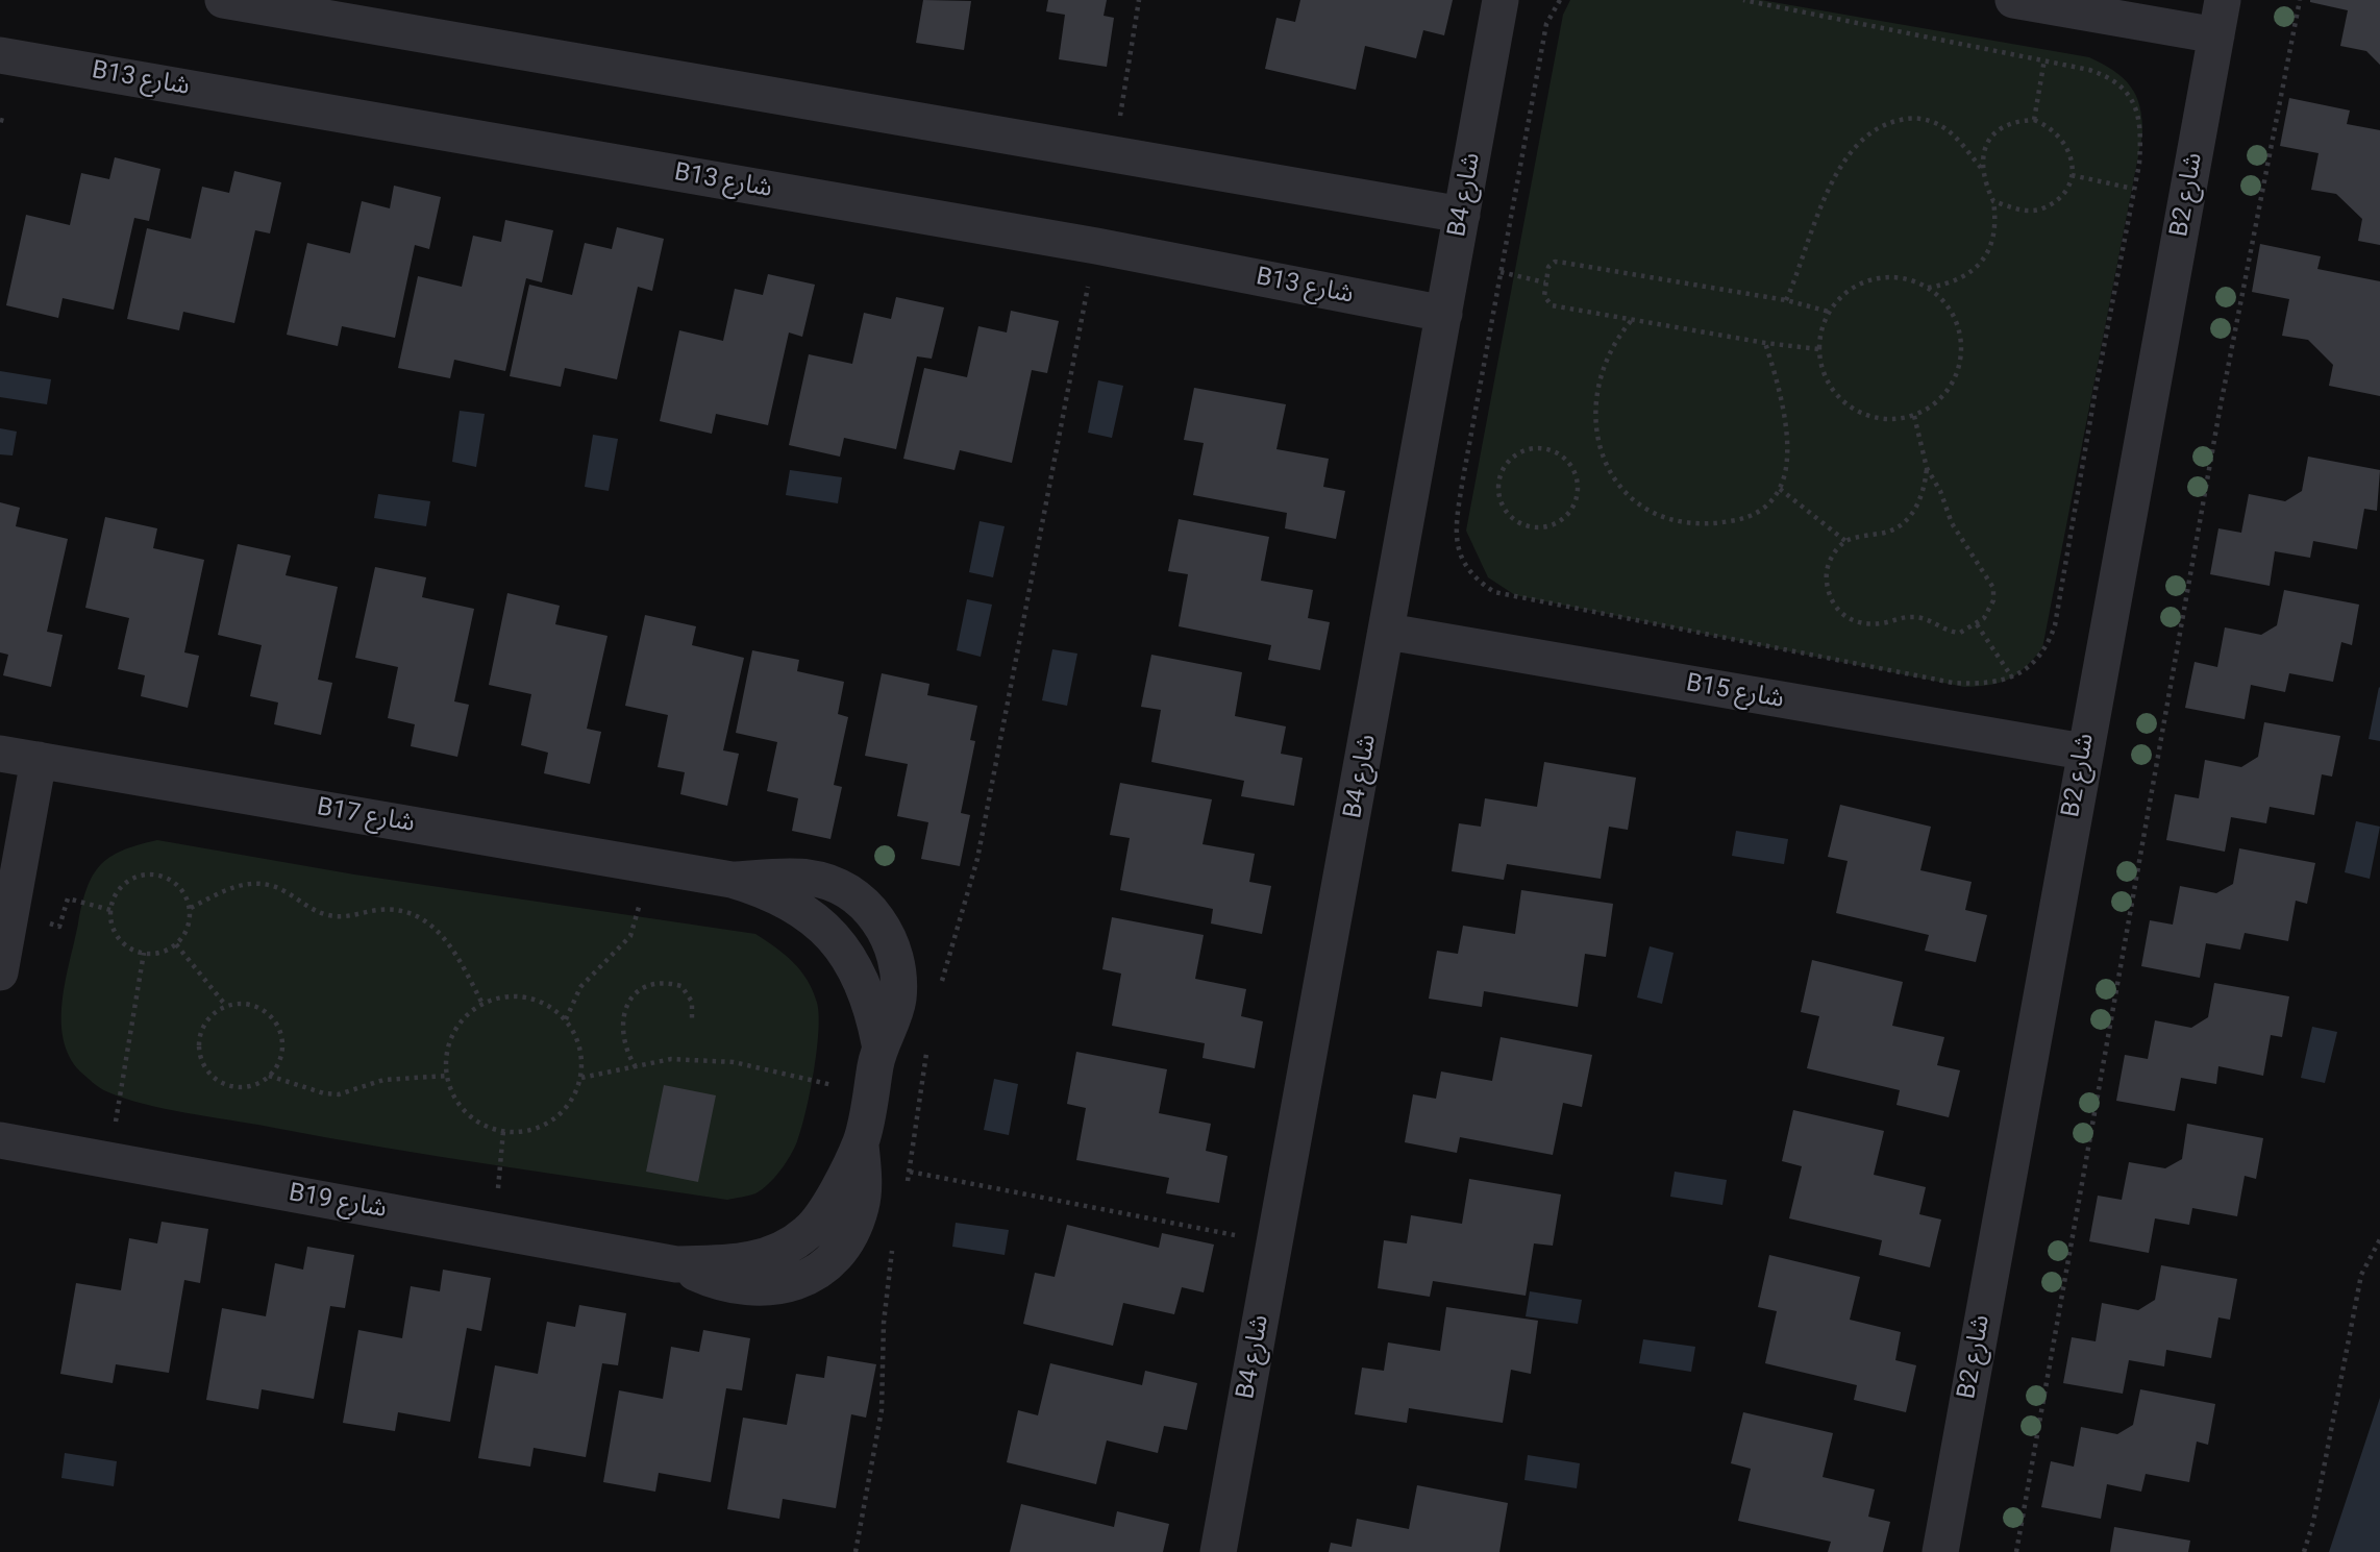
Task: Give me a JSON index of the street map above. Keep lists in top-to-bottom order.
{
  "streets": {
    "street": [
      "B13 شارع",
      "B4 شارع",
      "B2 شارع",
      "B15 شارع",
      "B17 شارع",
      "B19 شارع"
    ]
  },
  "crossings": [
    ["B13 شارع", "B4 شارع"],
    ["B4 شارع", "B15 شارع"],
    ["B2 شارع", "B15 شارع"],
    ["B17 شارع", "B19 شارع"]
  ]
}
